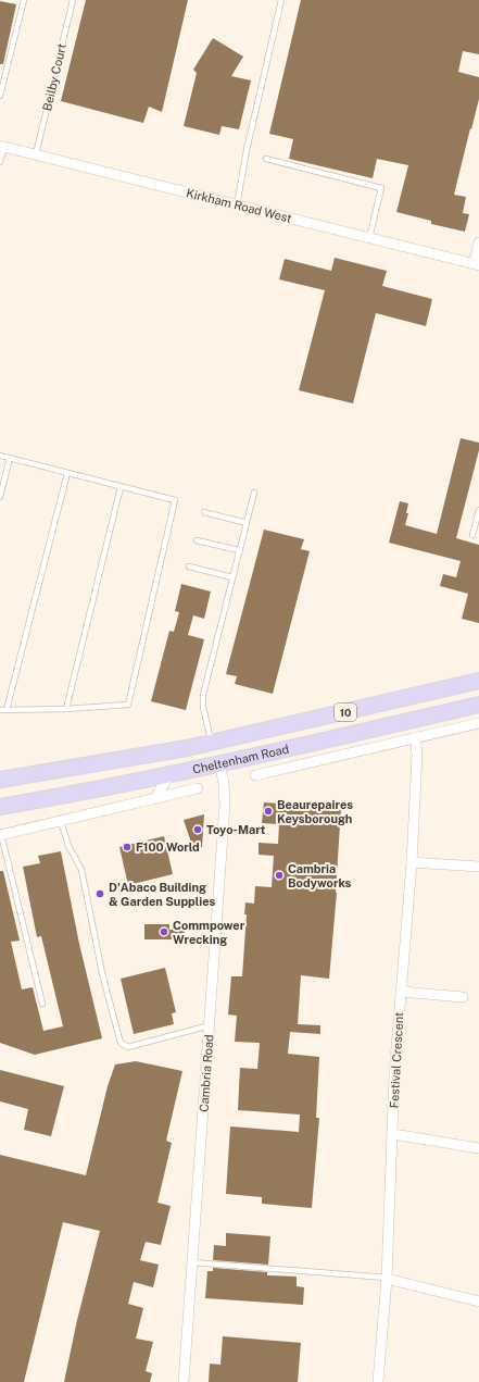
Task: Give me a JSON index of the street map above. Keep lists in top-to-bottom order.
{
  "streets": {
    "main road": ["10", "Cheltenham Road"],
    "street": ["Kirkham Road West", "Festival Crescent", "Cambria Road"],
    "lane": ["Beilby Court"]
  },
  "crossings": [
    ["Beilby Court", "Kirkham Road West"],
    ["Cheltenham Road", "Festival Crescent"],
    ["Cheltenham Road", "Cambria Road"]
  ],
  "places": [
    "Beaurepaires Keysborough",
    "Toyo-Mart",
    "F100 World",
    "Cambria Bodyworks",
    "D'Abaco Building & Garden Supplies",
    "Commpower Wrecking"
  ]
}
